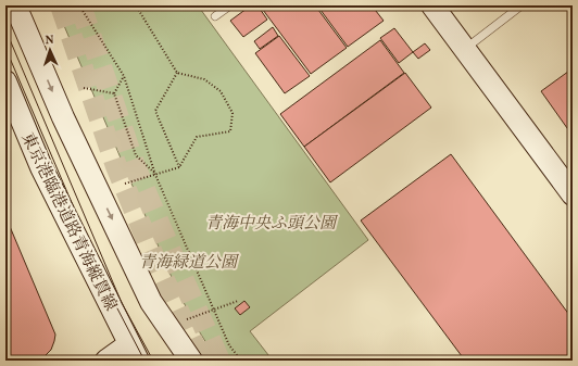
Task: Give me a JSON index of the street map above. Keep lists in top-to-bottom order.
{
  "streets": {
    "street": ["東京港臨港道路青海縦貫線"]
  },
  "parks": ["青海中央ふ頭公園", "青海緑道公園"],
  "north": "top"
}
